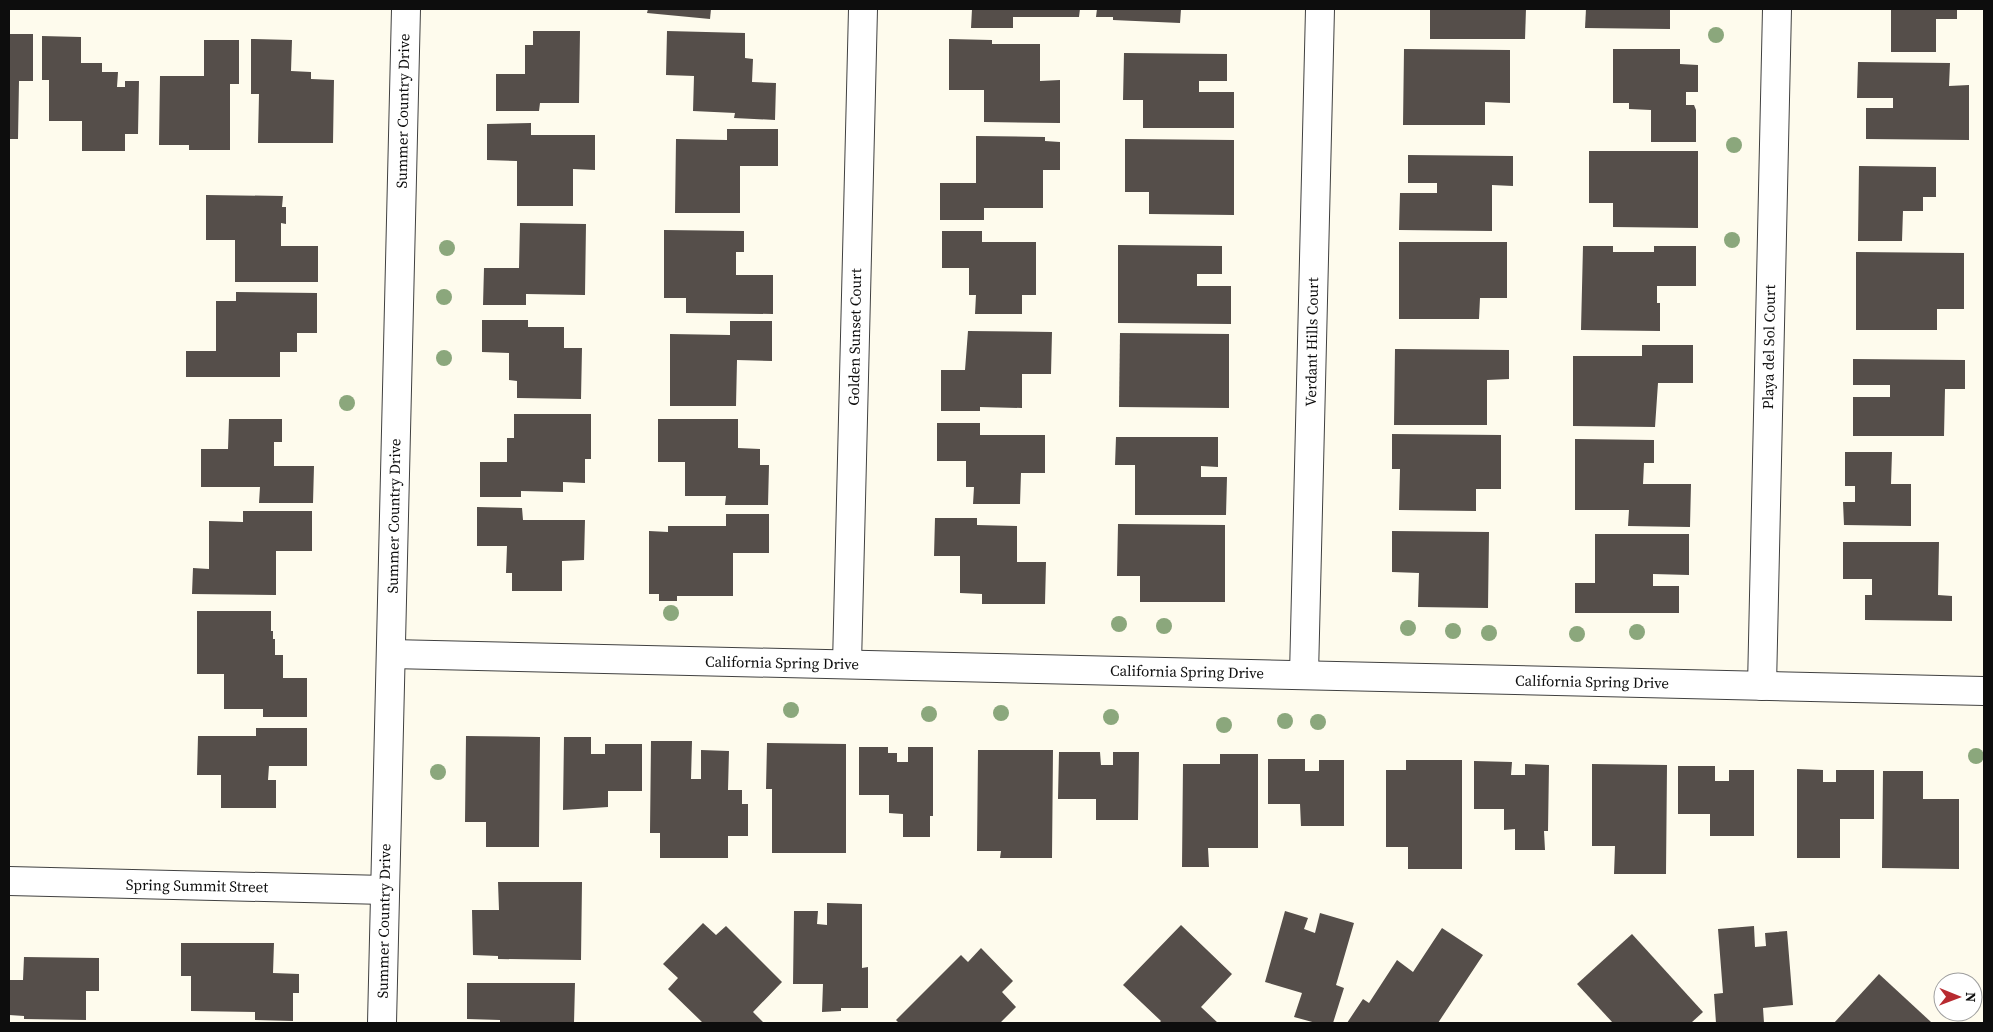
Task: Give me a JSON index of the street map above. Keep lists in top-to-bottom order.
{
  "streets": {
    "street": [
      "Summer Country Drive",
      "Golden Sunset Court",
      "Verdant Hills Court",
      "Playa del Sol Court",
      "California Spring Drive",
      "Spring Summit Street"
    ]
  },
  "crossings": [
    ["Summer Country Drive", "California Spring Drive"],
    ["Summer Country Drive", "Spring Summit Street"],
    ["Golden Sunset Court", "California Spring Drive"],
    ["Verdant Hills Court", "California Spring Drive"],
    ["Playa del Sol Court", "California Spring Drive"]
  ],
  "north": "right"
}
